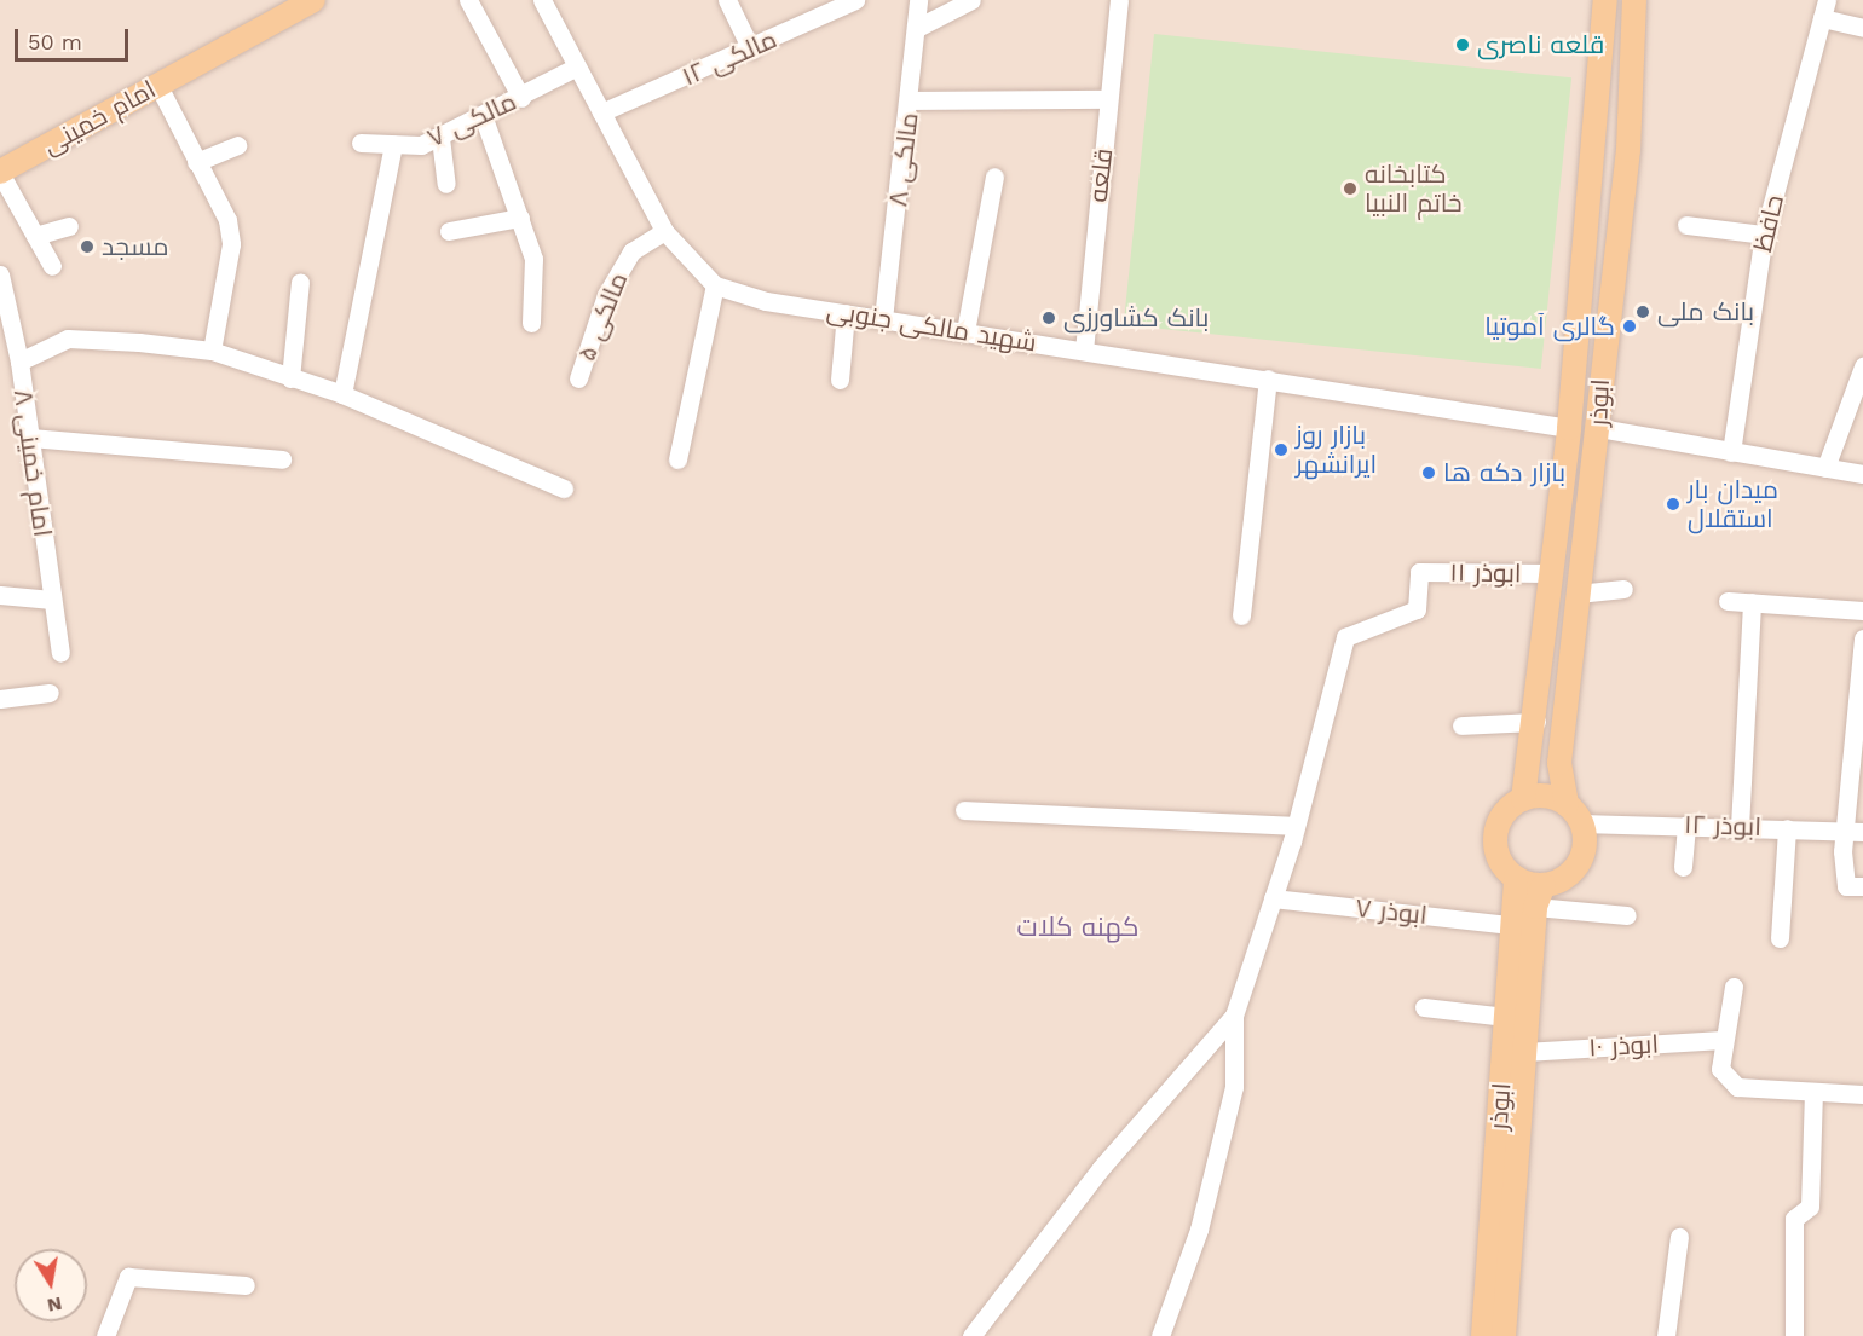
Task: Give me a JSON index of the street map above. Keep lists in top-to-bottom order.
{
  "streets": {
    "main road": ["امام خمینی", "ابوذر"],
    "street": [
      "مالکی ۱۲",
      "مالکی ۷",
      "مالکی ۸",
      "قلعه",
      "حافظ",
      "مالکی ۵",
      "شهید مالکی جنوبی",
      "امام خمینی ۸",
      "ابوذر ۱۱",
      "ابوذر ۱۲",
      "ابوذر ۷",
      "ابوذر ۱۰"
    ]
  },
  "crossings": [
    ["مالکی ۸", "شهید مالکی جنوبی"],
    ["قلعه", "شهید مالکی جنوبی"],
    ["شهید مالکی جنوبی", "ابوذر"],
    ["ابوذر", "ابوذر ۱۱"],
    ["ابوذر", "ابوذر ۱۲"],
    ["ابوذر", "ابوذر ۷"],
    ["ابوذر", "ابوذر ۱۰"]
  ],
  "districts": ["کهنه کلات"],
  "places": [
    "قلعه ناصری",
    "کتابخانه خاتم النبیا",
    "مسجد",
    "بانک ملی",
    "بانک کشاورزی",
    "گالری آموتیا",
    "بازار روز ایرانشهر",
    "بازار دکه ها",
    "میدان بار استقلال"
  ],
  "scale_bar": "50 m",
  "north": "bottom"
}
